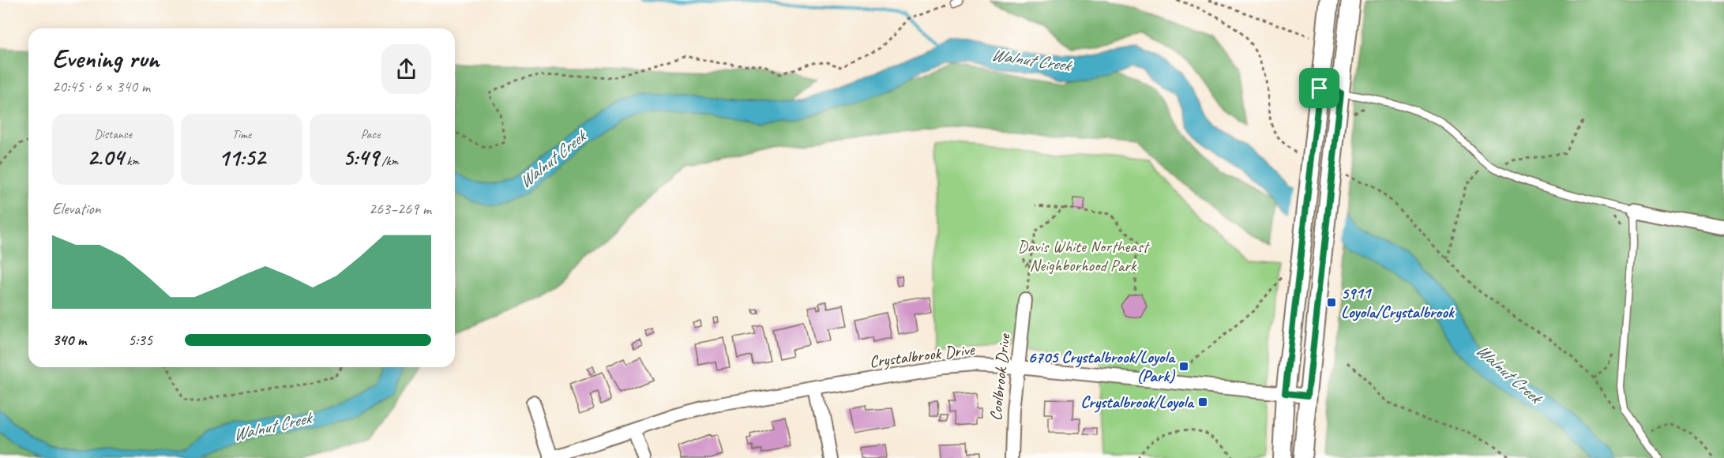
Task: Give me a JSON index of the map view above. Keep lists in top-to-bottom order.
{
  "streets": {
    "street": ["Crystalbrook Drive", "Coolbrook Drive"]
  },
  "crossings": [
    ["Crystalbrook Drive", "Coolbrook Drive"]
  ],
  "water": ["Walnut Creek"],
  "parks": ["Davis White Northeast Neighborhood Park"],
  "places": {
    "transit": ["5911 Loyola/Crystalbrook", "6705 Crystalbrook/Loyola (Park)", "Crystalbrook/Loyola"]
  },
  "page": {
    "heading": ["Evening run", "20:45 · 6 × 340 m"],
    "stats": [
      ["Distance", "2.04 km"],
      ["Time", "11:52"],
      ["Pace", "5:49 /km"]
    ],
    "chart": ["Elevation", "263–269 m"],
    "list": [
      {
        "name": "340 m",
        "note": "5:35"
      }
    ]
  }
}
